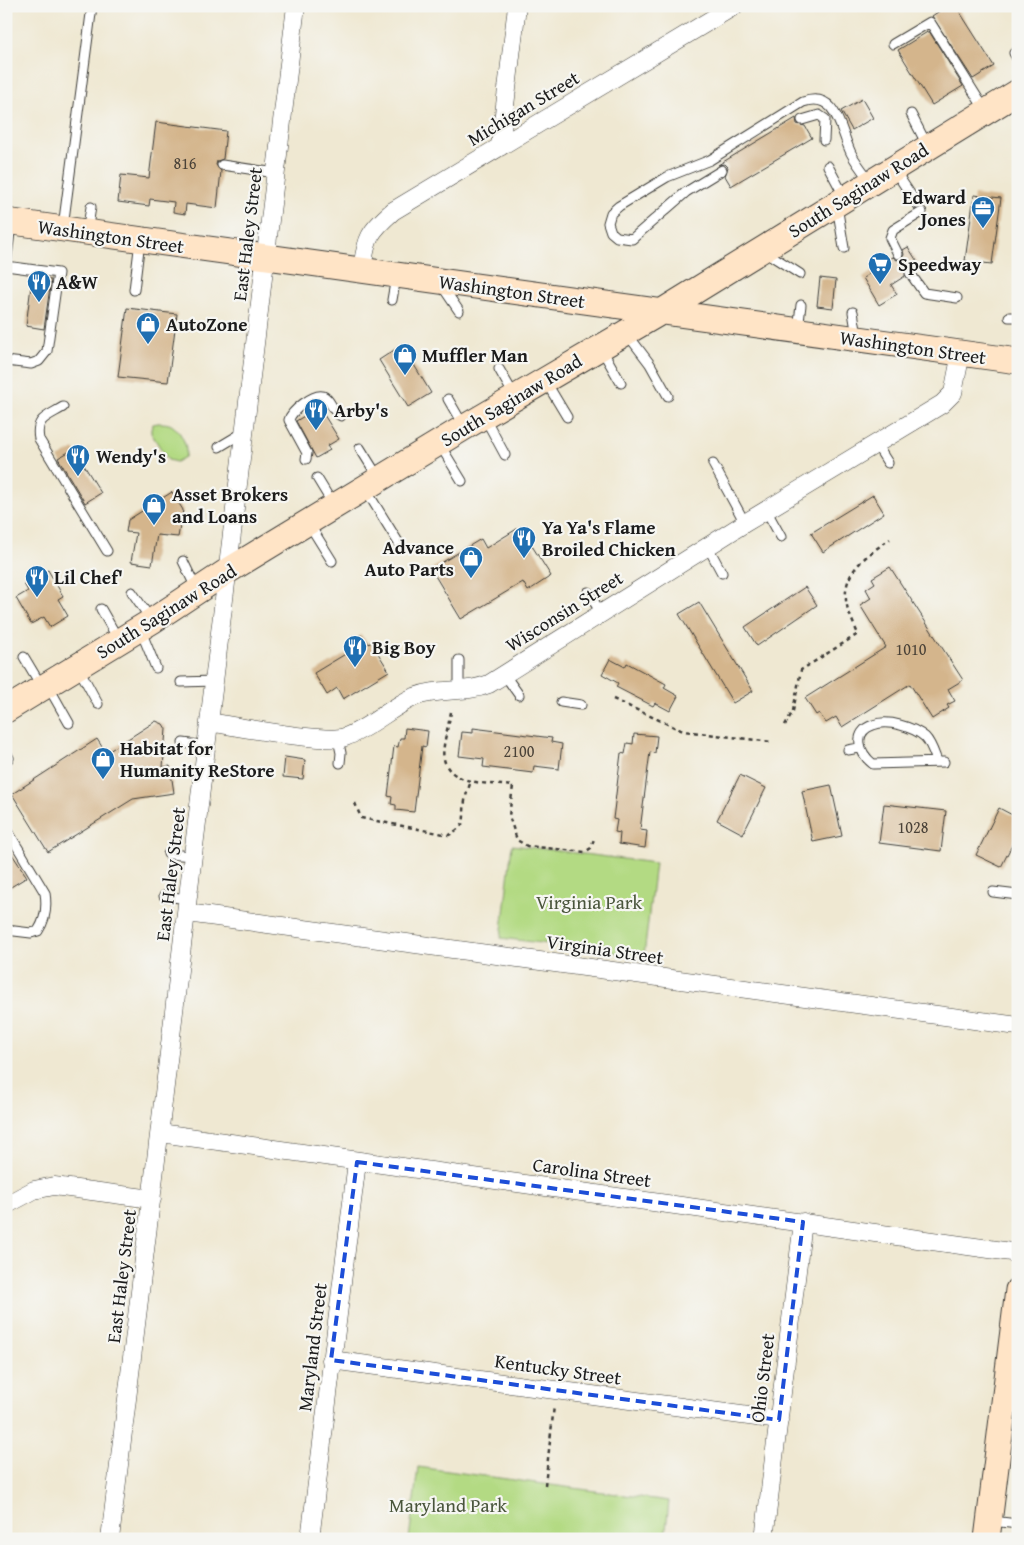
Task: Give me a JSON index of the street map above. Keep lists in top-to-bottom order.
{
  "streets": {
    "street": [
      "Michigan Street",
      "South Saginaw Road",
      "East Haley Street",
      "Washington Street",
      "Wisconsin Street",
      "Virginia Street",
      "Carolina Street",
      "Maryland Street",
      "Kentucky Street",
      "Ohio Street"
    ]
  },
  "crossings": [
    ["Michigan Street", "Washington Street"],
    ["South Saginaw Road", "East Haley Street"],
    ["South Saginaw Road", "Washington Street"],
    ["East Haley Street", "Washington Street"],
    ["East Haley Street", "Wisconsin Street"],
    ["East Haley Street", "Virginia Street"],
    ["East Haley Street", "Carolina Street"],
    ["Washington Street", "Wisconsin Street"],
    ["Carolina Street", "Maryland Street"],
    ["Carolina Street", "Ohio Street"],
    ["Maryland Street", "Kentucky Street"],
    ["Kentucky Street", "Ohio Street"]
  ],
  "parks": ["Virginia Park", "Maryland Park"],
  "places": {
    "office": ["Edward Jones"],
    "supermarket": ["Speedway"],
    "restaurant": [
      "A&W",
      "Arby's",
      "Wendy's",
      "Ya Ya's Flame Broiled Chicken",
      "Lil Chef'",
      "Big Boy"
    ],
    "shop": [
      "AutoZone",
      "Muffler Man",
      "Asset Brokers and Loans",
      "Advance Auto Parts",
      "Habitat for Humanity ReStore"
    ]
  },
  "house_numbers": [
    "816",
    "1010",
    "2100",
    "1028"
  ]
}
